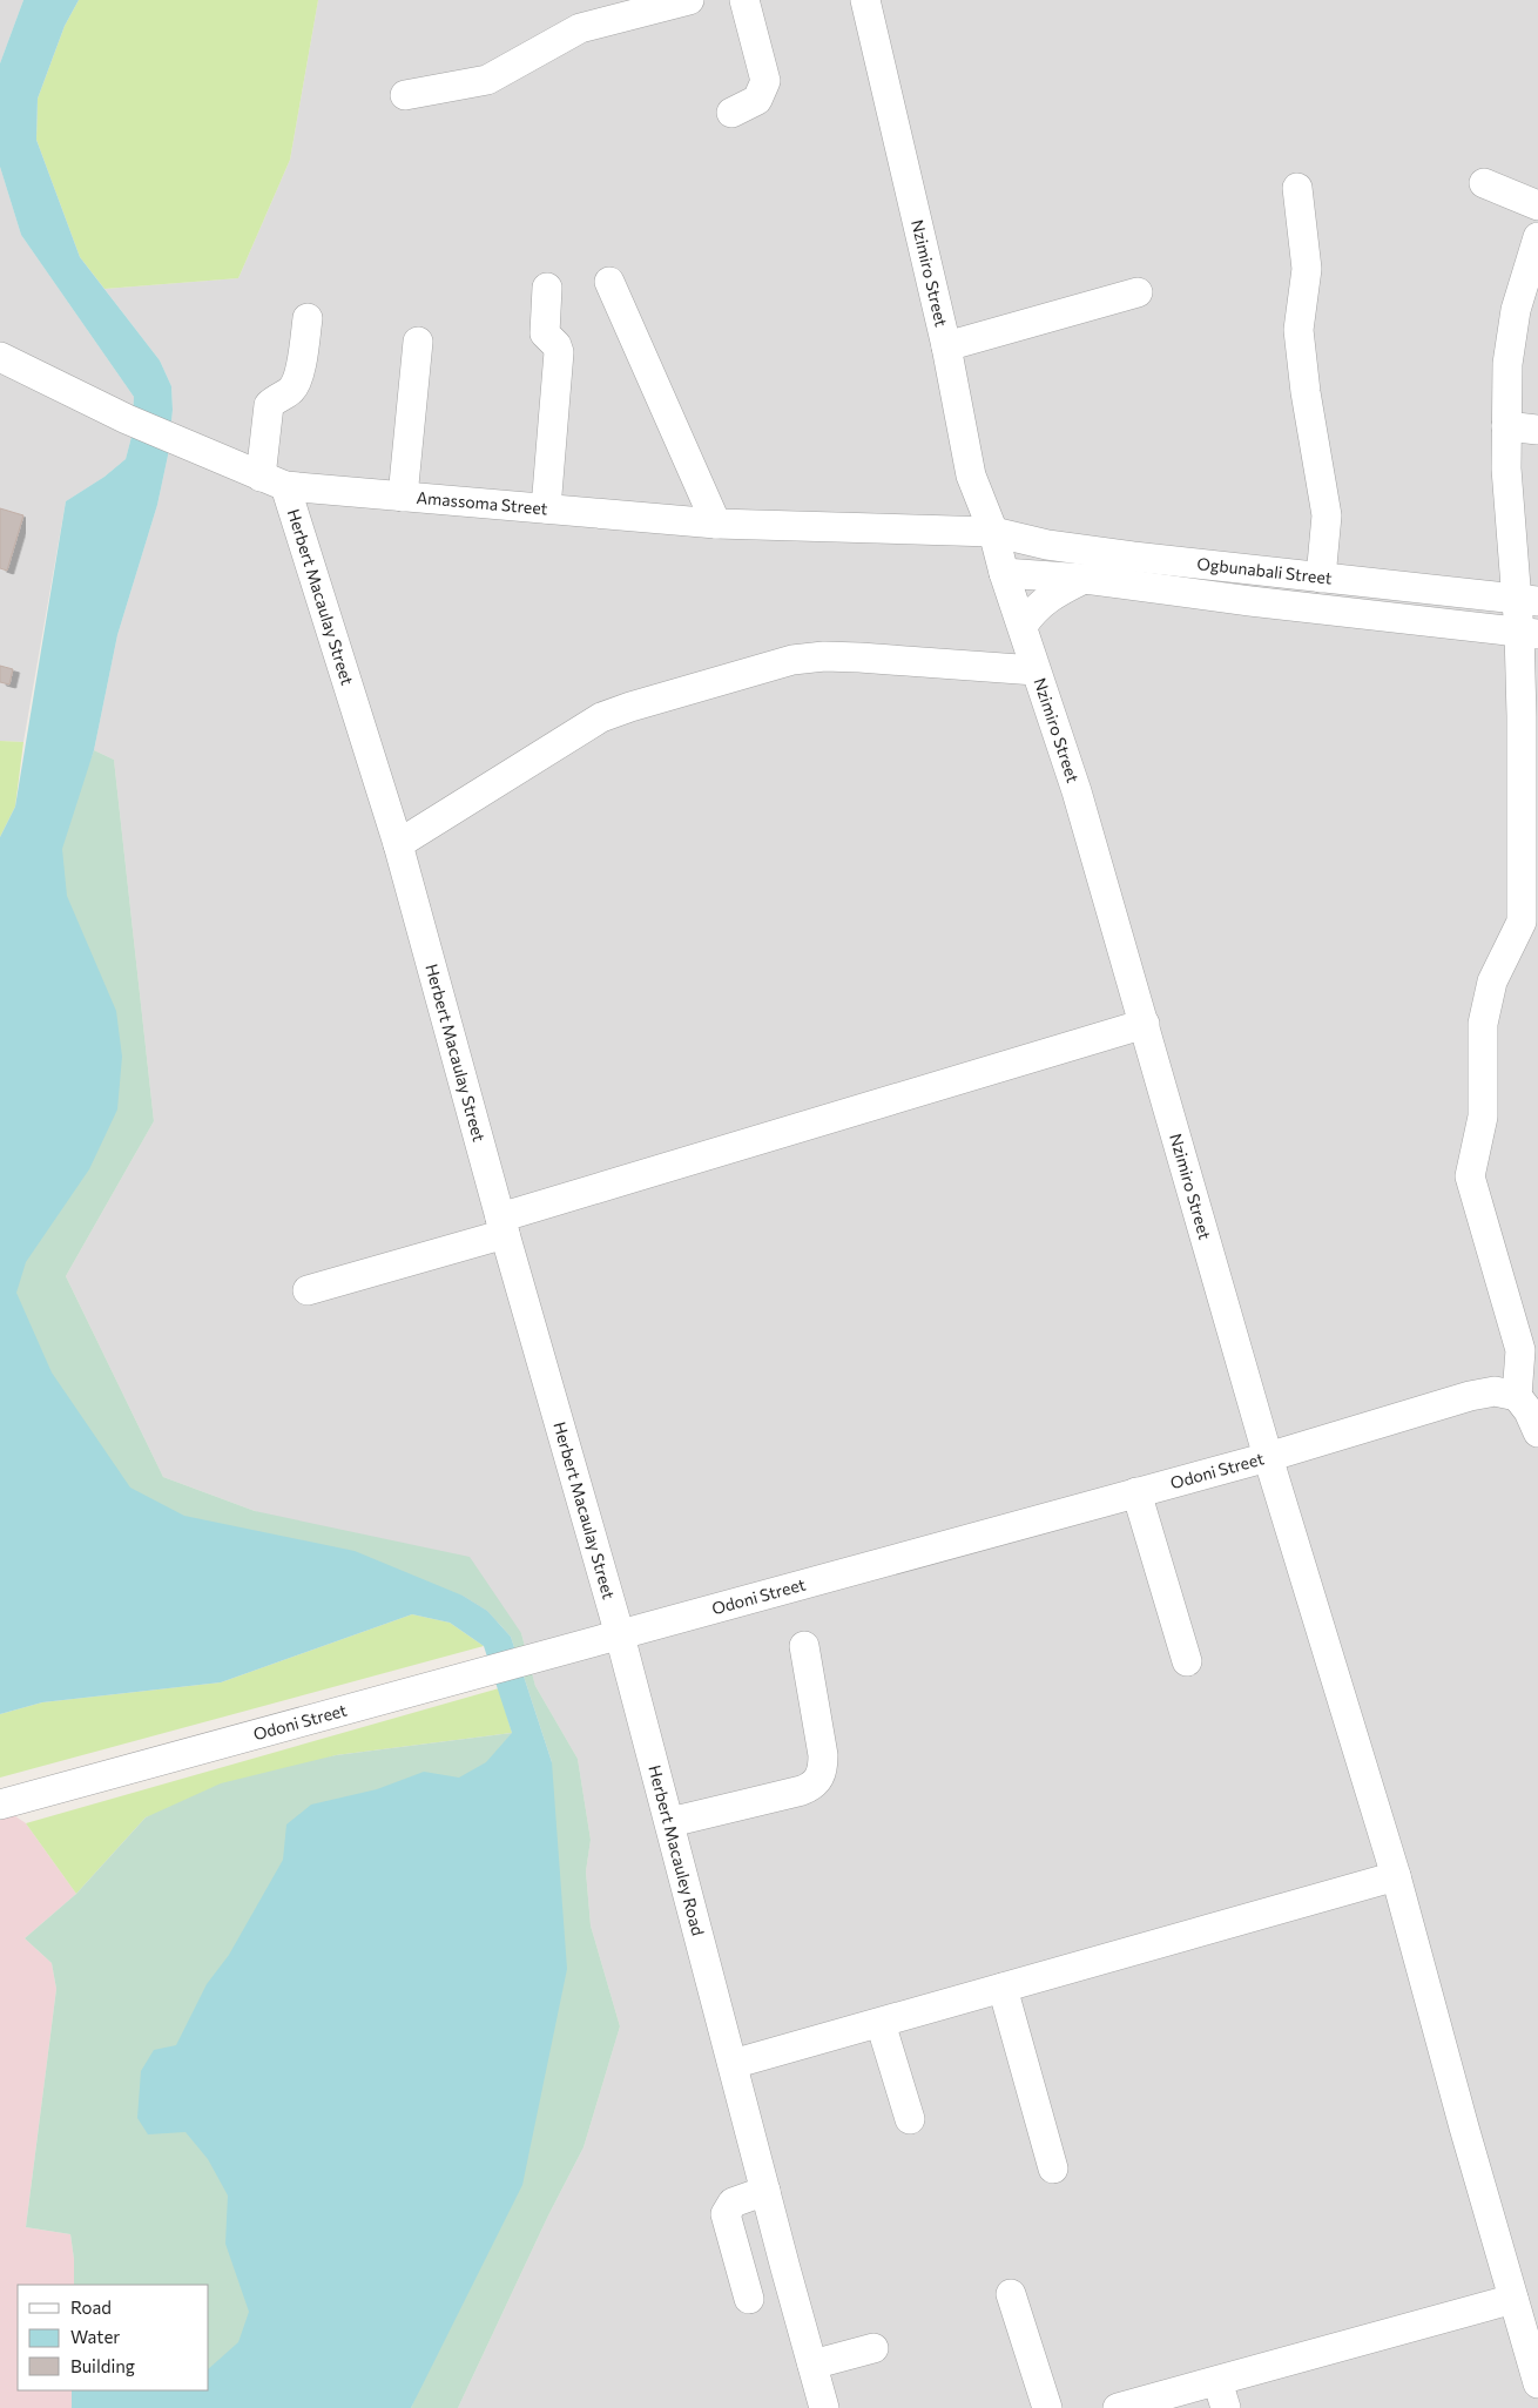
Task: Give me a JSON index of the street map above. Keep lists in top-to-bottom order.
{
  "streets": {
    "street": [
      "Nzimiro Street",
      "Amassoma Street",
      "Ogbunabali Street",
      "Herbert Macaulay Street",
      "Odoni Street",
      "Herbert Macauley Road"
    ]
  },
  "crossings": [
    ["Nzimiro Street", "Amassoma Street"],
    ["Nzimiro Street", "Ogbunabali Street"],
    ["Nzimiro Street", "Odoni Street"],
    ["Amassoma Street", "Ogbunabali Street"],
    ["Amassoma Street", "Herbert Macaulay Street"],
    ["Herbert Macaulay Street", "Odoni Street"],
    ["Herbert Macaulay Street", "Herbert Macauley Road"],
    ["Odoni Street", "Herbert Macauley Road"]
  ],
  "legend": ["Road", "Water", "Building"]
}
